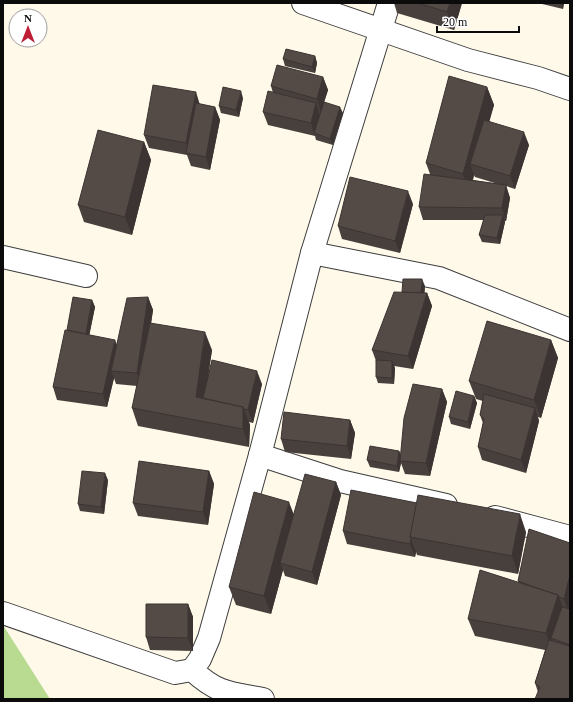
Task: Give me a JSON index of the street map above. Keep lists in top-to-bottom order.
{
  "scale_bar": "20 m",
  "north": "top"
}
